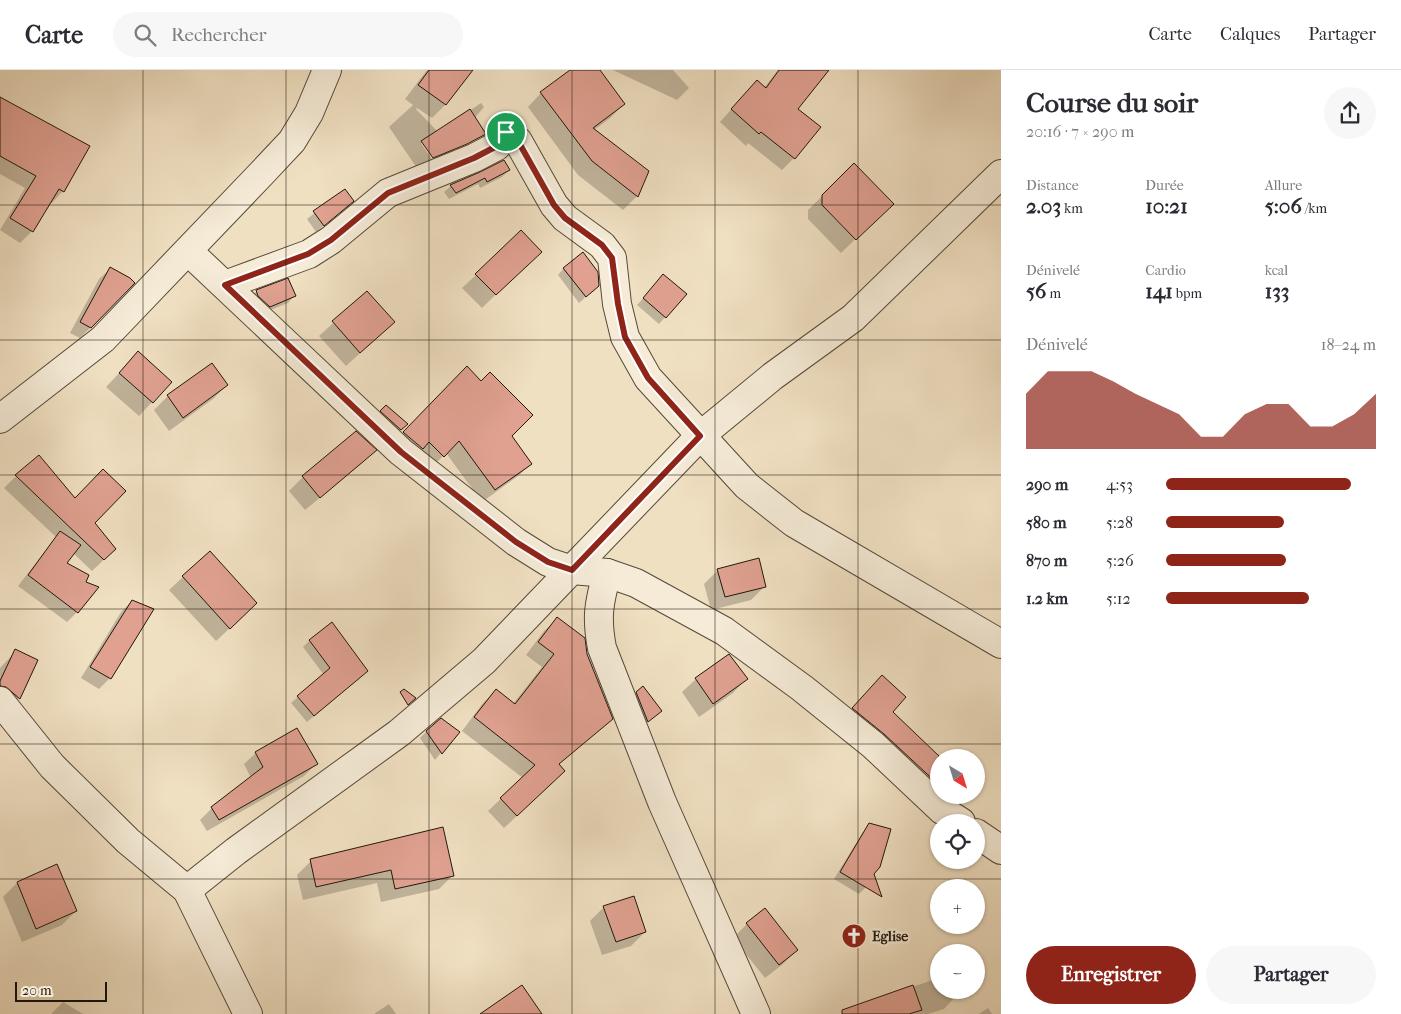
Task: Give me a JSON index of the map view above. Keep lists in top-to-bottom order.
{
  "places": {
    "church": ["Eglise"]
  },
  "scale_bar": "20 m",
  "north": "bottom right",
  "page": {
    "header": "Carte",
    "search": "Rechercher",
    "nav": ["Carte", "Calques", "Partager"],
    "heading": ["Course du soir", "20:16 · 7 × 290 m"],
    "stats": [
      ["Distance", "2.03 km"],
      ["Durée", "10:21"],
      ["Allure", "5:06 /km"],
      ["Dénivelé", "56 m"],
      ["Cardio", "141 bpm"],
      ["kcal", "133"]
    ],
    "chart": ["Dénivelé", "18–24 m"],
    "list": [
      {
        "name": "290 m",
        "note": "4:53"
      },
      {
        "name": "580 m",
        "note": "5:28"
      },
      {
        "name": "870 m",
        "note": "5:26"
      },
      {
        "name": "1.2 km",
        "note": "5:12"
      }
    ],
    "map_buttons": ["+", "−"],
    "buttons": ["Enregistrer", "Partager"],
    "scale": "20 m"
  }
}
